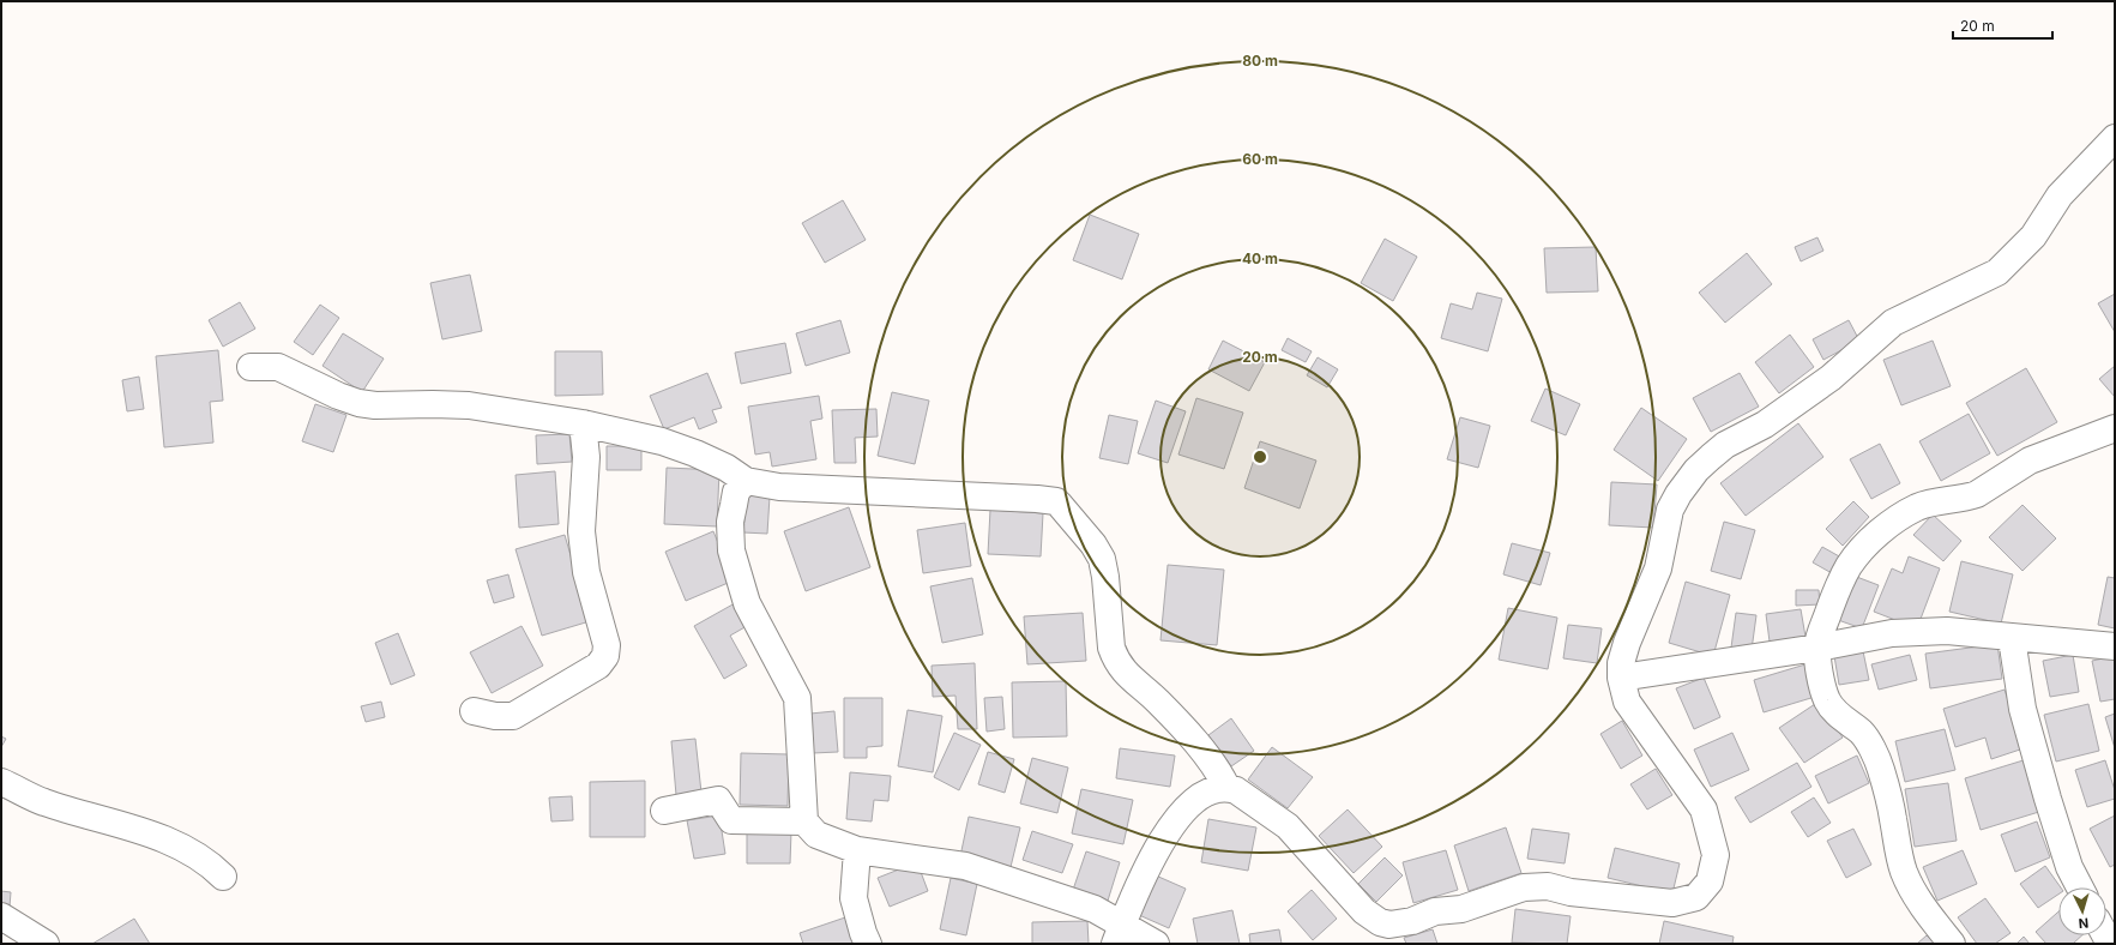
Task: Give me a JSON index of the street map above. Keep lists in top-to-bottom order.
{
  "scale_bar": "20 m",
  "north": "bottom",
  "rings": [
    "80 m",
    "60 m",
    "40 m",
    "20 m"
  ]
}
